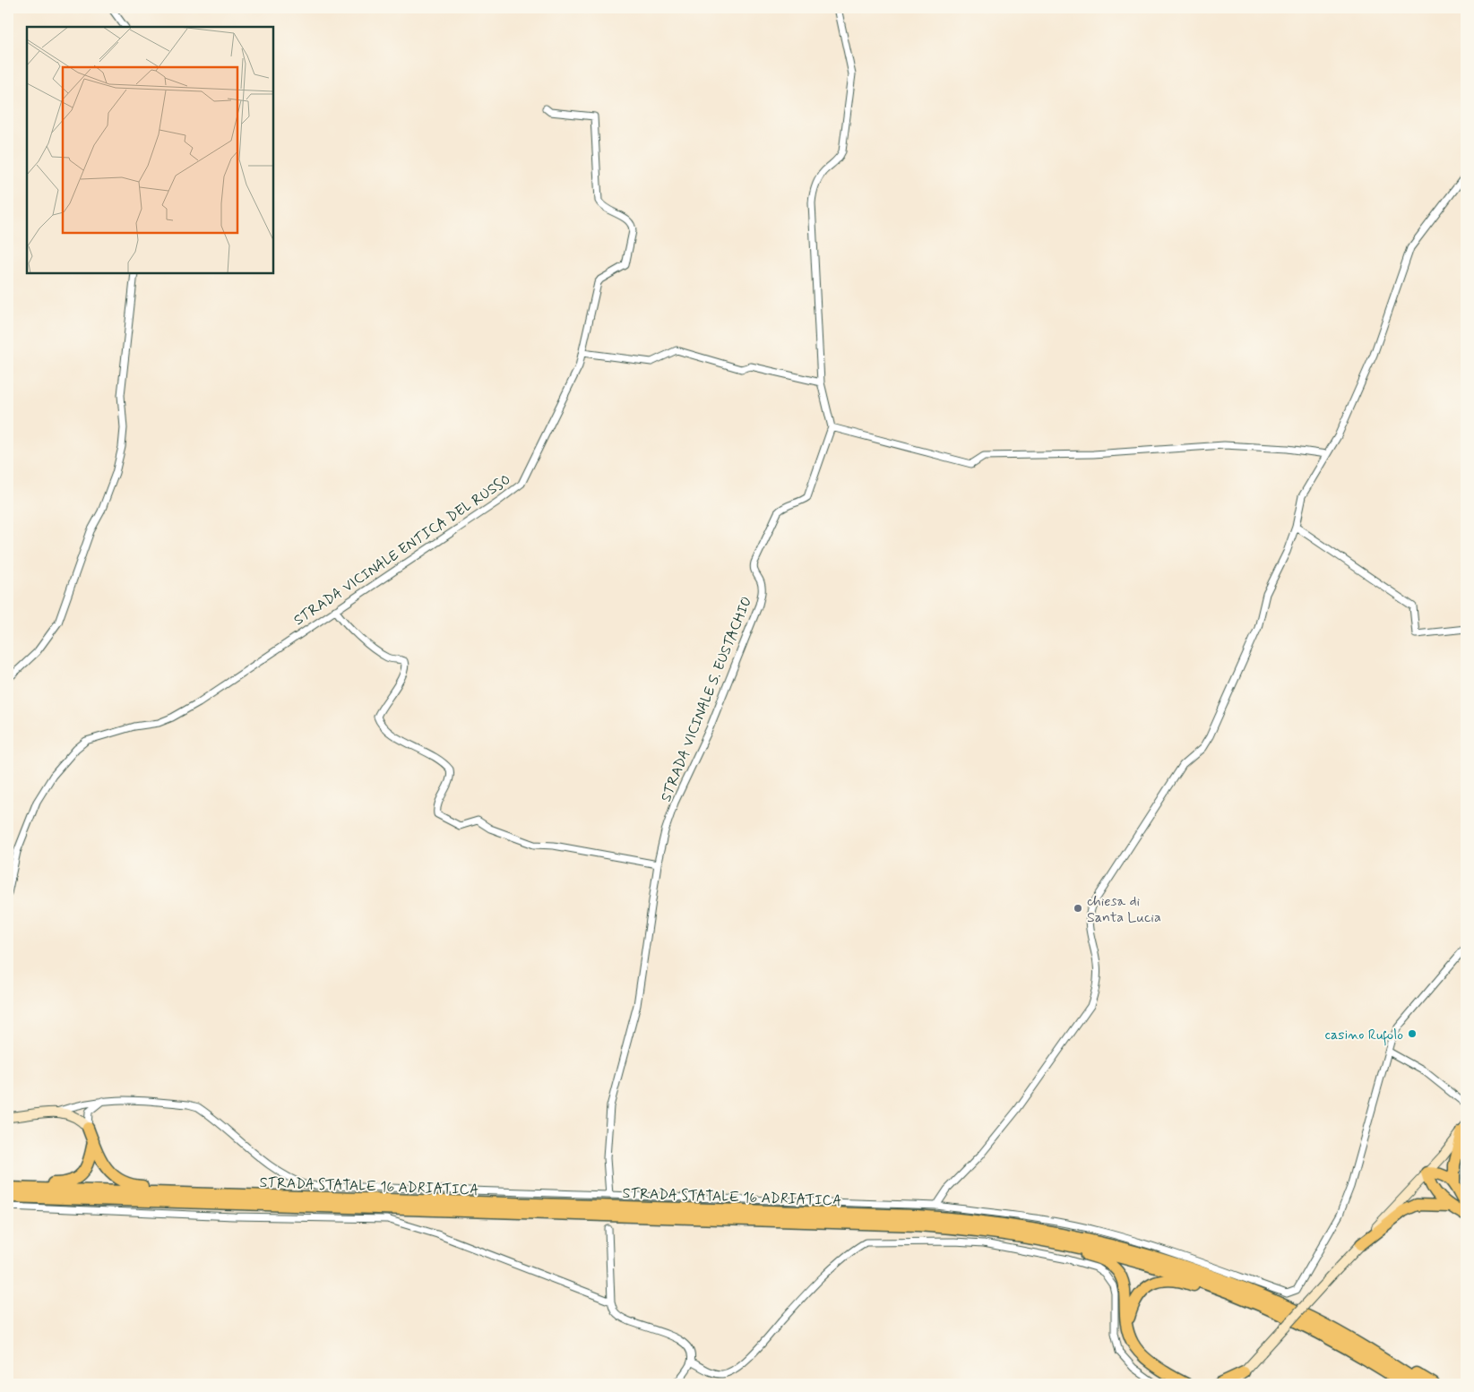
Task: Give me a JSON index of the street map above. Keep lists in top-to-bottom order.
{
  "streets": {
    "highway": ["STRADA STATALE 16 ADRIATICA"],
    "street": ["STRADA VICINALE ENTICA DEL RUSSO", "STRADA VICINALE S. EUSTACHIO"]
  },
  "places": ["chiesa di Santa Lucia", "casino Rufolo"]
}
